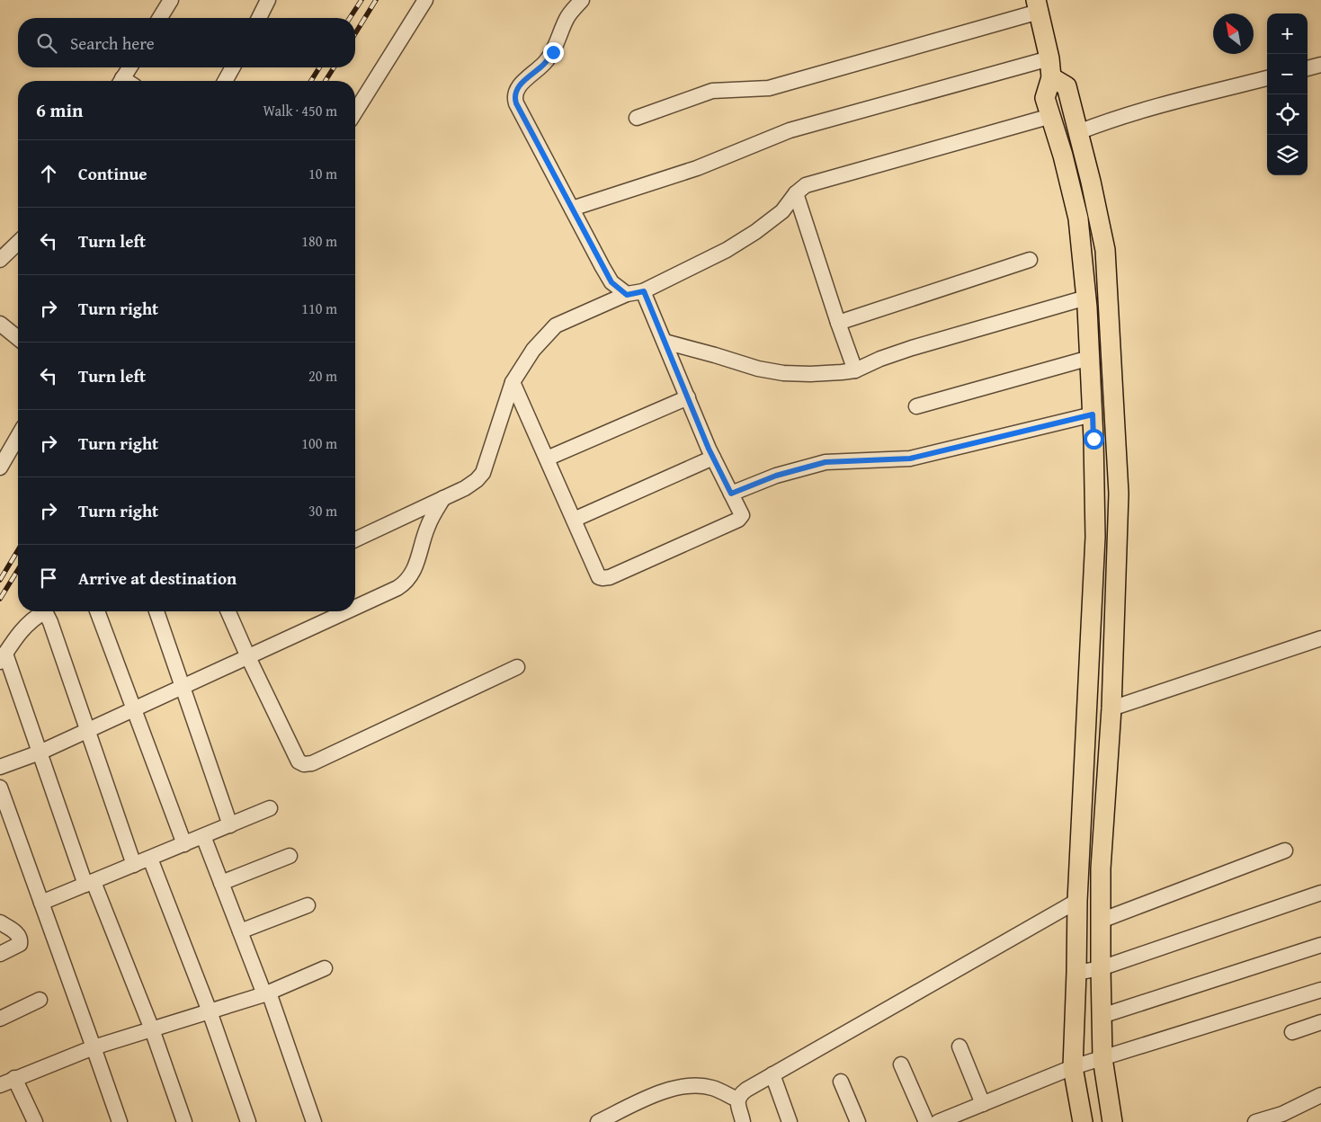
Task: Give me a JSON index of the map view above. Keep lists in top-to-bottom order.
{
  "north": "top left",
  "page": {
    "map_buttons": ["+", "−"],
    "search": "Search here",
    "heading": ["6 min", "Walk · 450 m"],
    "list": [
      ["Continue", "10 m"],
      ["Turn left", "180 m"],
      ["Turn right", "110 m"],
      ["Turn left", "20 m"],
      ["Turn right", "100 m"],
      ["Turn right", "30 m"],
      "Arrive at destination"
    ]
  }
}
